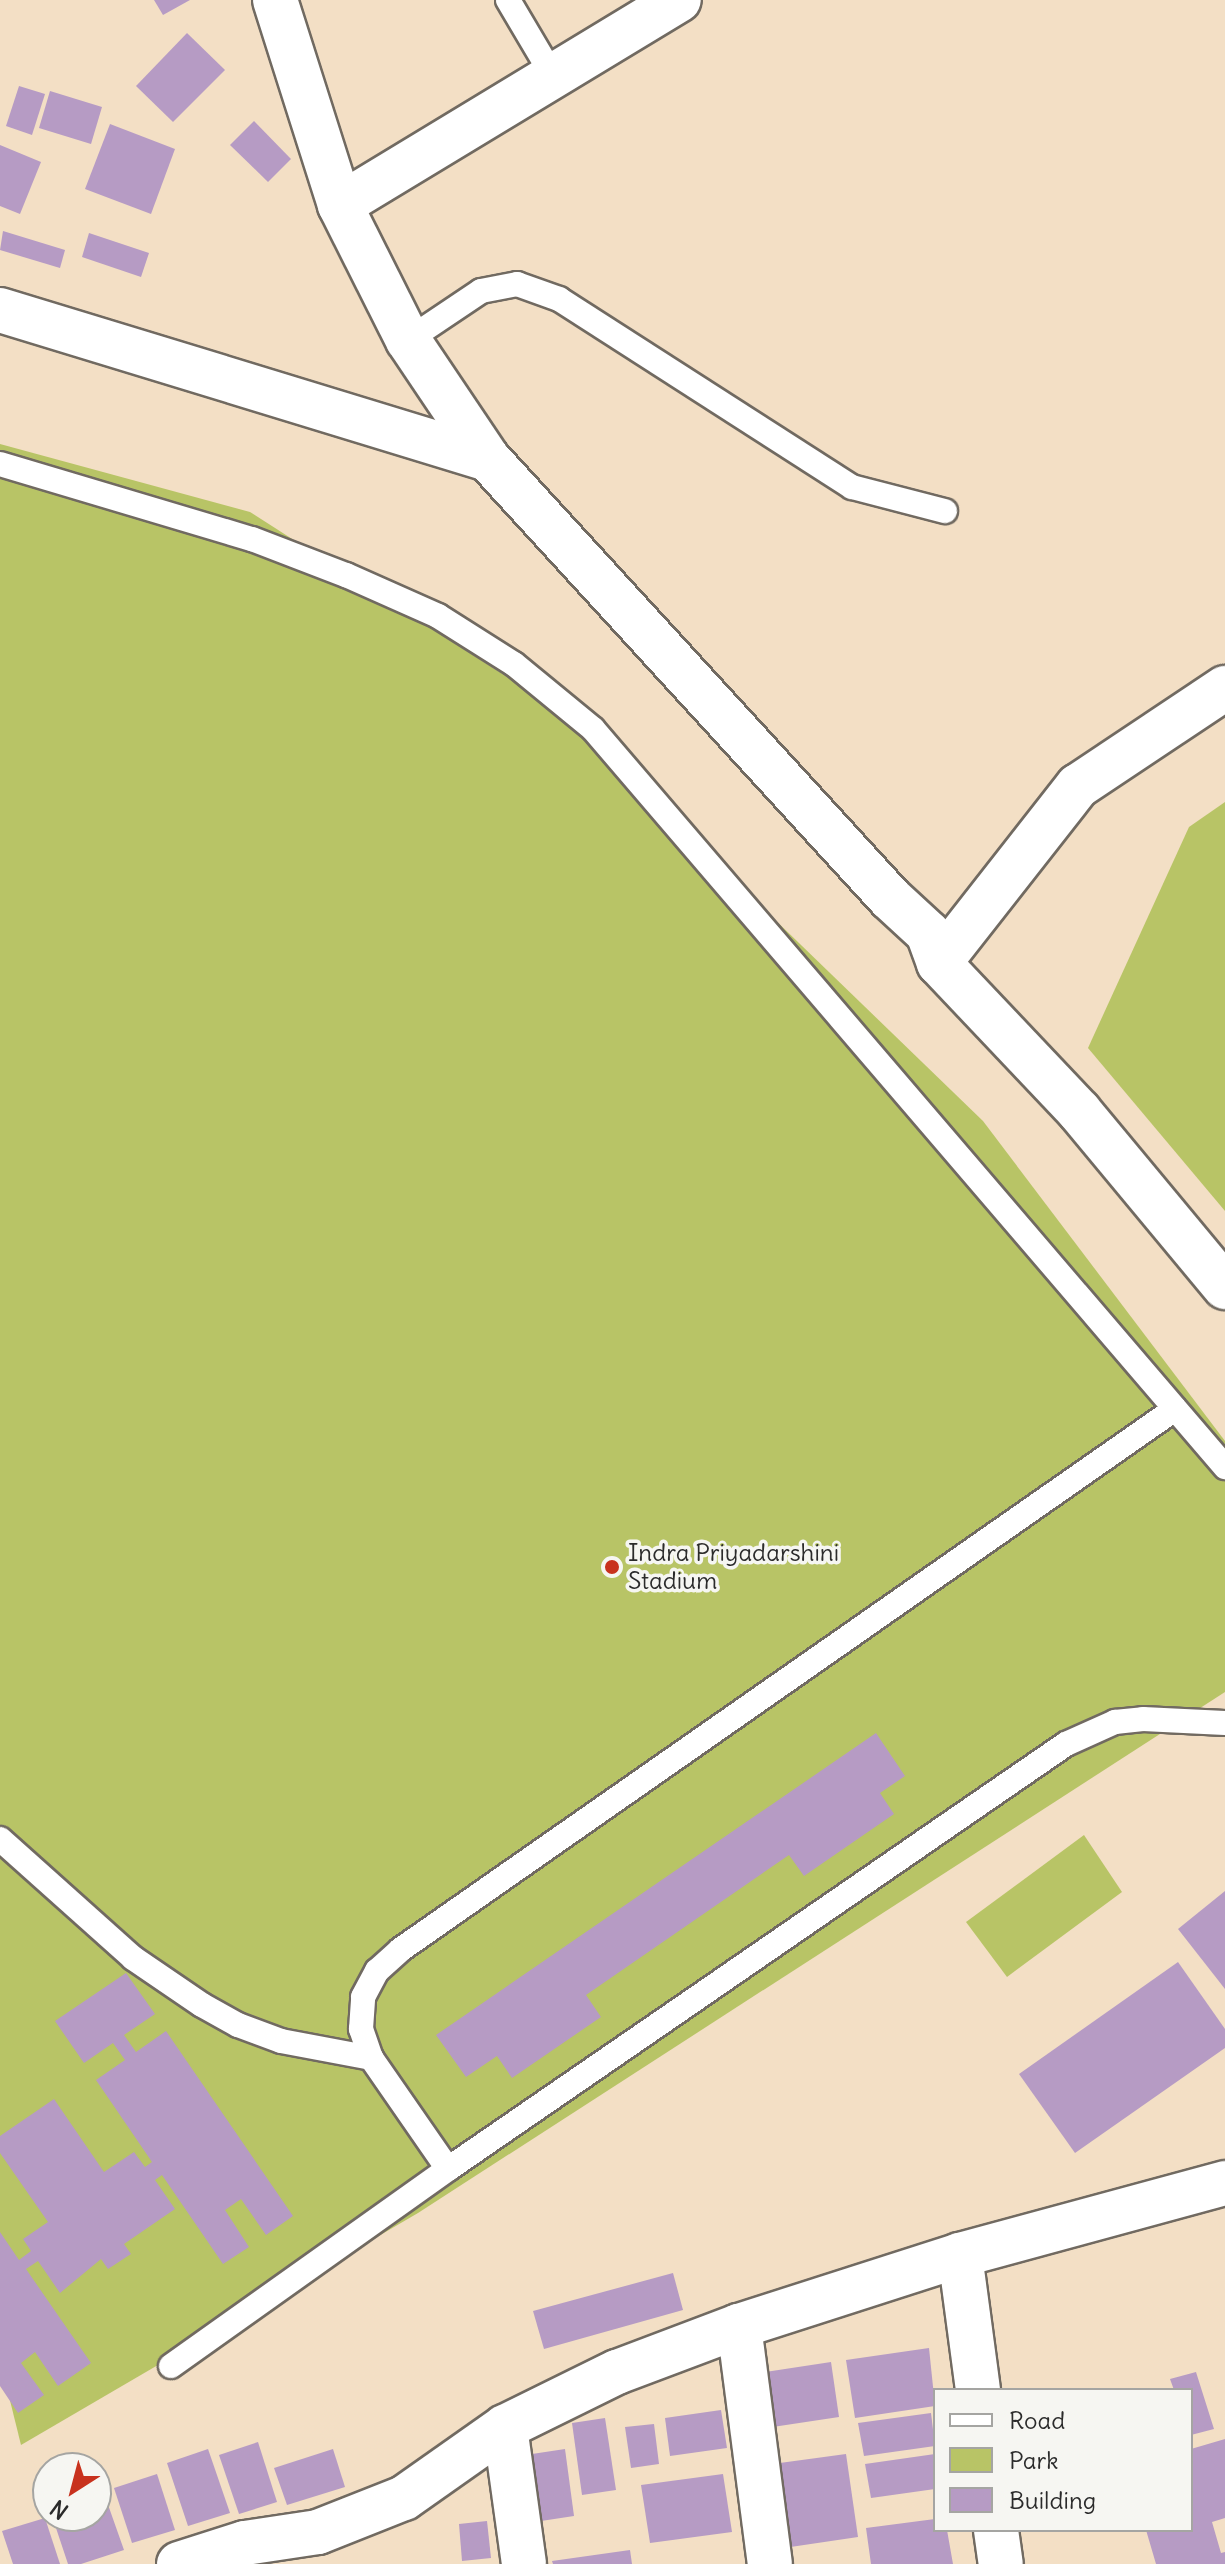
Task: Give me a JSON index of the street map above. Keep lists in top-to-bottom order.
{
  "places": ["Indra Priyadarshini Stadium"],
  "legend": ["Road", "Park", "Building"],
  "north": "bottom left"
}
